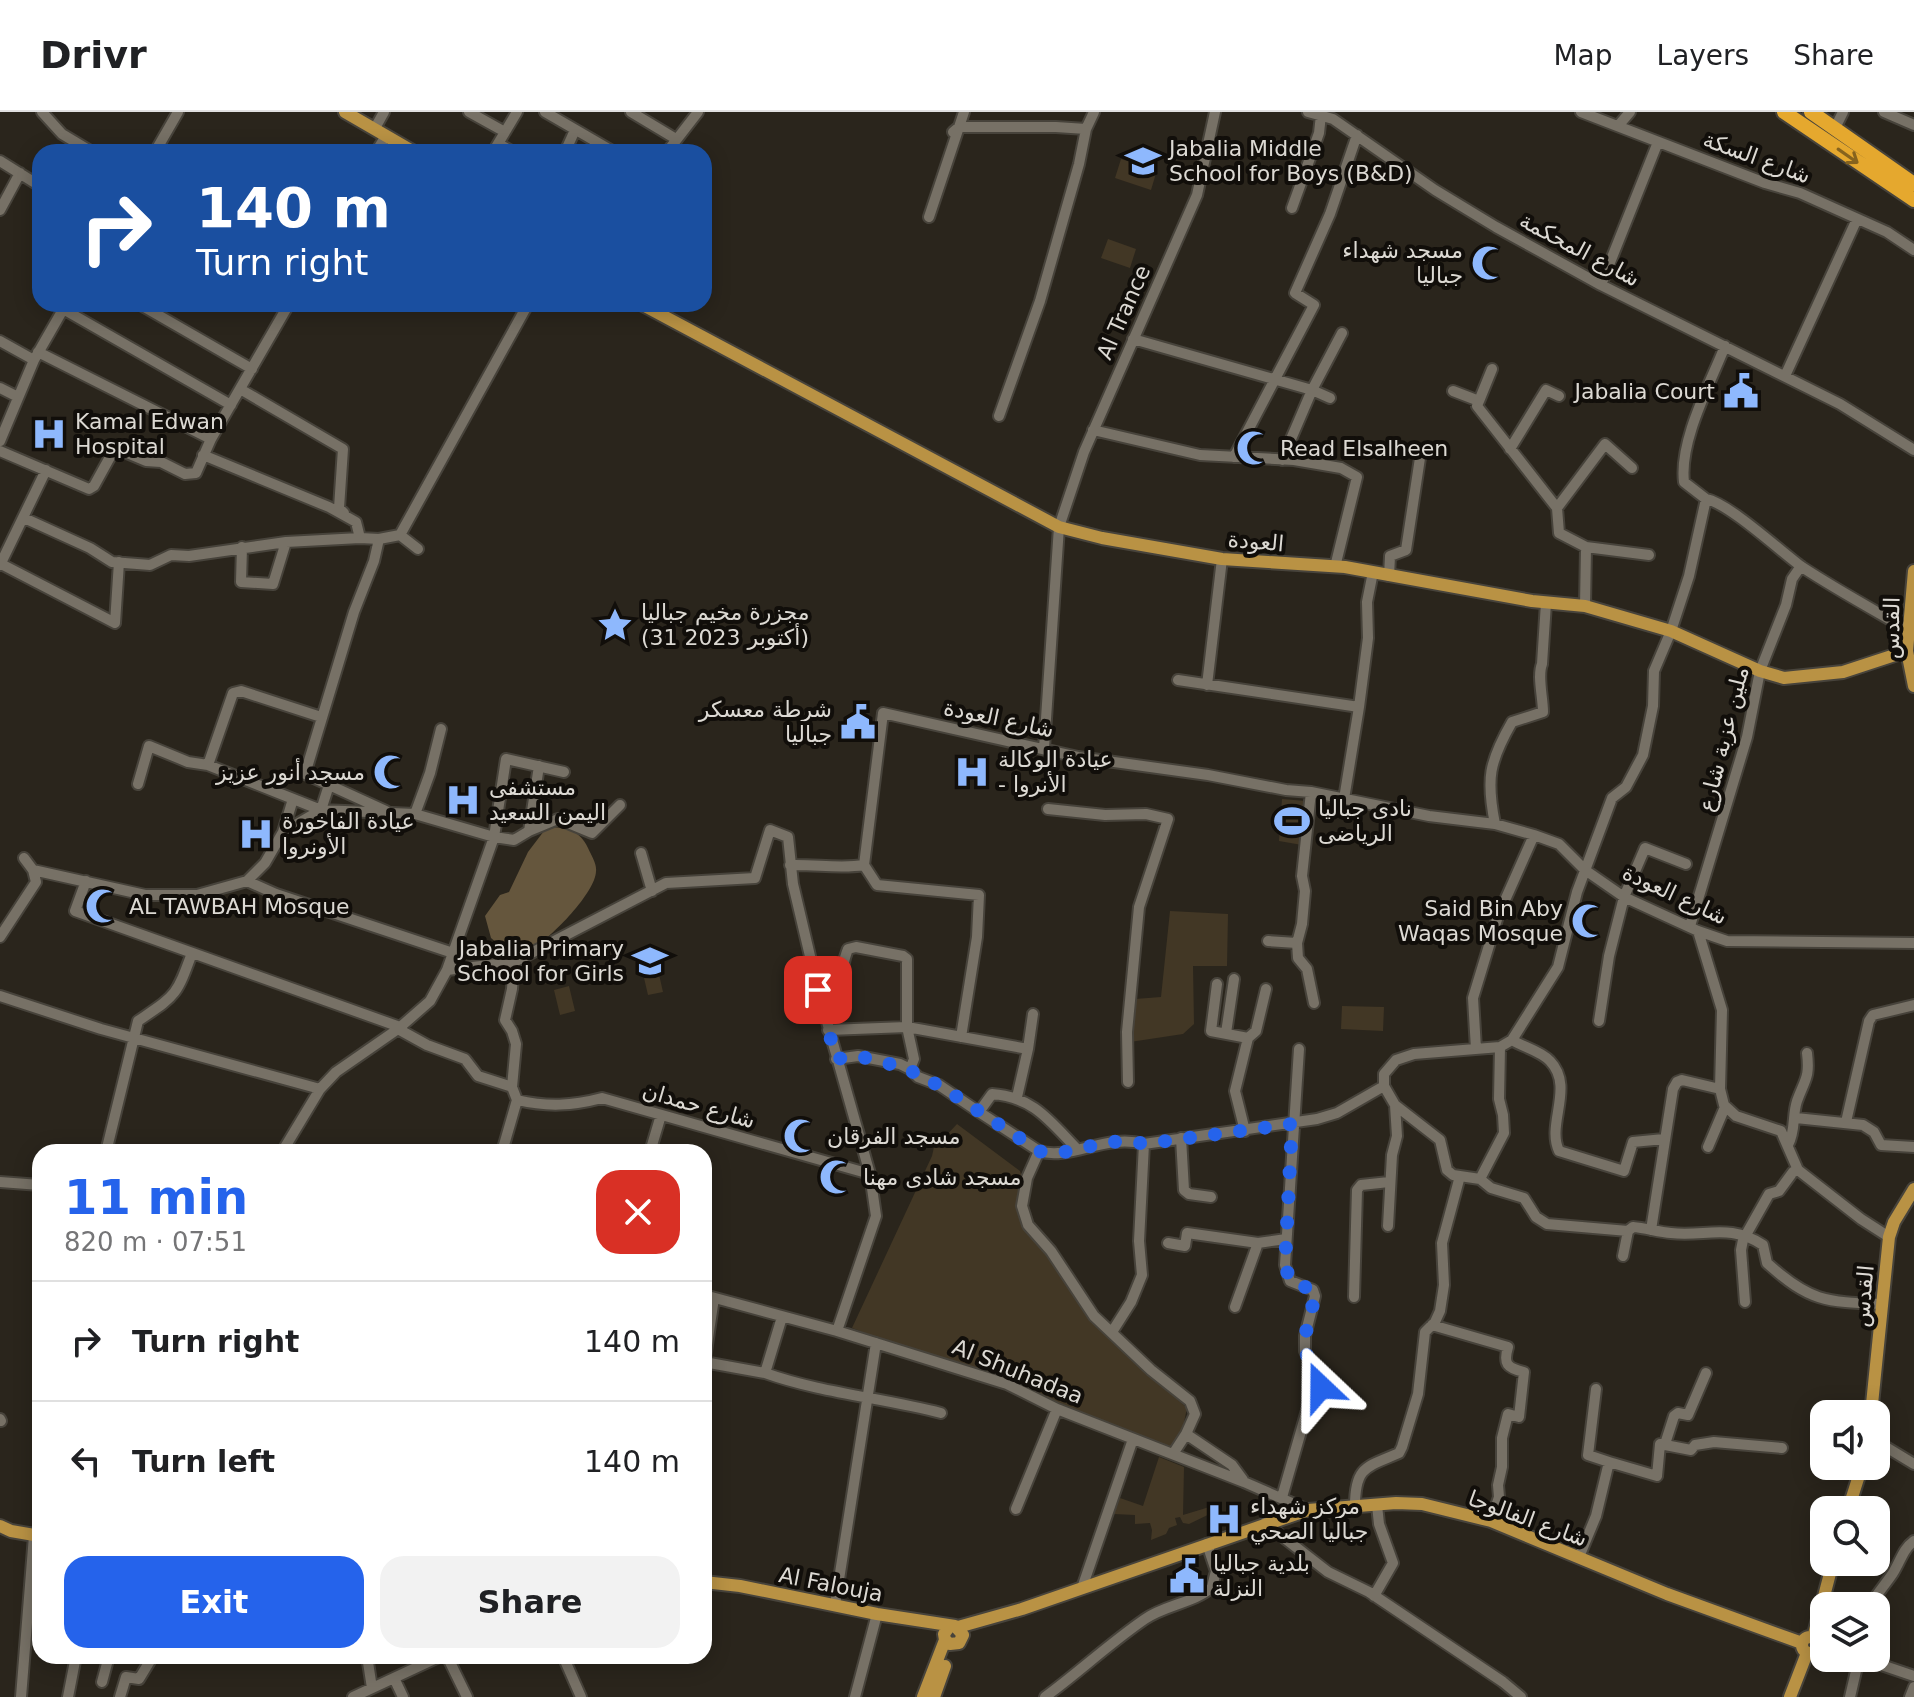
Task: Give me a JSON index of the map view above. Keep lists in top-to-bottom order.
{
  "streets": {
    "main road": [
      "العودة",
      "القدس",
      "شارع الفالوجا",
      "Al Falouja"
    ],
    "street": [
      "شارع السكة",
      "شارع المحكمة",
      "Al Trance",
      "شارع العودة",
      "ملين عزبة شارع",
      "شارع حمدان",
      "Al Shuhadaa"
    ]
  },
  "crossings": [
    ["Al Trance", "العودة"],
    ["Al Trance", "شارع العودة"],
    ["العودة", "القدس"],
    ["العودة", "ملين عزبة شارع"],
    ["شارع العودة", "ملين عزبة شارع"],
    ["Al Shuhadaa", "شارع الفالوجا"],
    ["شارع الفالوجا", "Al Falouja"]
  ],
  "places": {
    "school or university": ["Jabalia Middle School for Boys (B&D)", "Jabalia Primary School for Girls"],
    "mosque": [
      "مسجد شهداء جباليا",
      "Read Elsalheen",
      "مسجد أنور عزيز",
      "AL TAWBAH Mosque",
      "Said Bin Aby Waqas Mosque",
      "مسجد الفرقان",
      "مسجد شادى مهنا"
    ],
    "public building": ["Jabalia Court", "شرطة معسكر جباليا", "بلدية جباليا النزلة"],
    "hospital": [
      "Kamal Edwan Hospital",
      "عيادة الوكالة - الأنروا",
      "مستشفى اليمن السعيد",
      "عيادة الفاخورة الأونروا",
      "مركز شهداء جباليا الصحي"
    ],
    "place": ["مجزرة مخيم جباليا (31 أكتوبر 2023)"],
    "sports": ["نادى جباليا الرياضى"]
  },
  "page": {
    "header": "Drivr",
    "nav": ["Map", "Layers", "Share"],
    "turn": ["140 m", "Turn right"],
    "heading": ["11 min", "820 m · 07:51"],
    "list": [
      {
        "name": "Turn right",
        "value": "140 m"
      },
      {
        "name": "Turn left",
        "value": "140 m"
      }
    ],
    "buttons": ["Exit", "Share"]
  }
}
